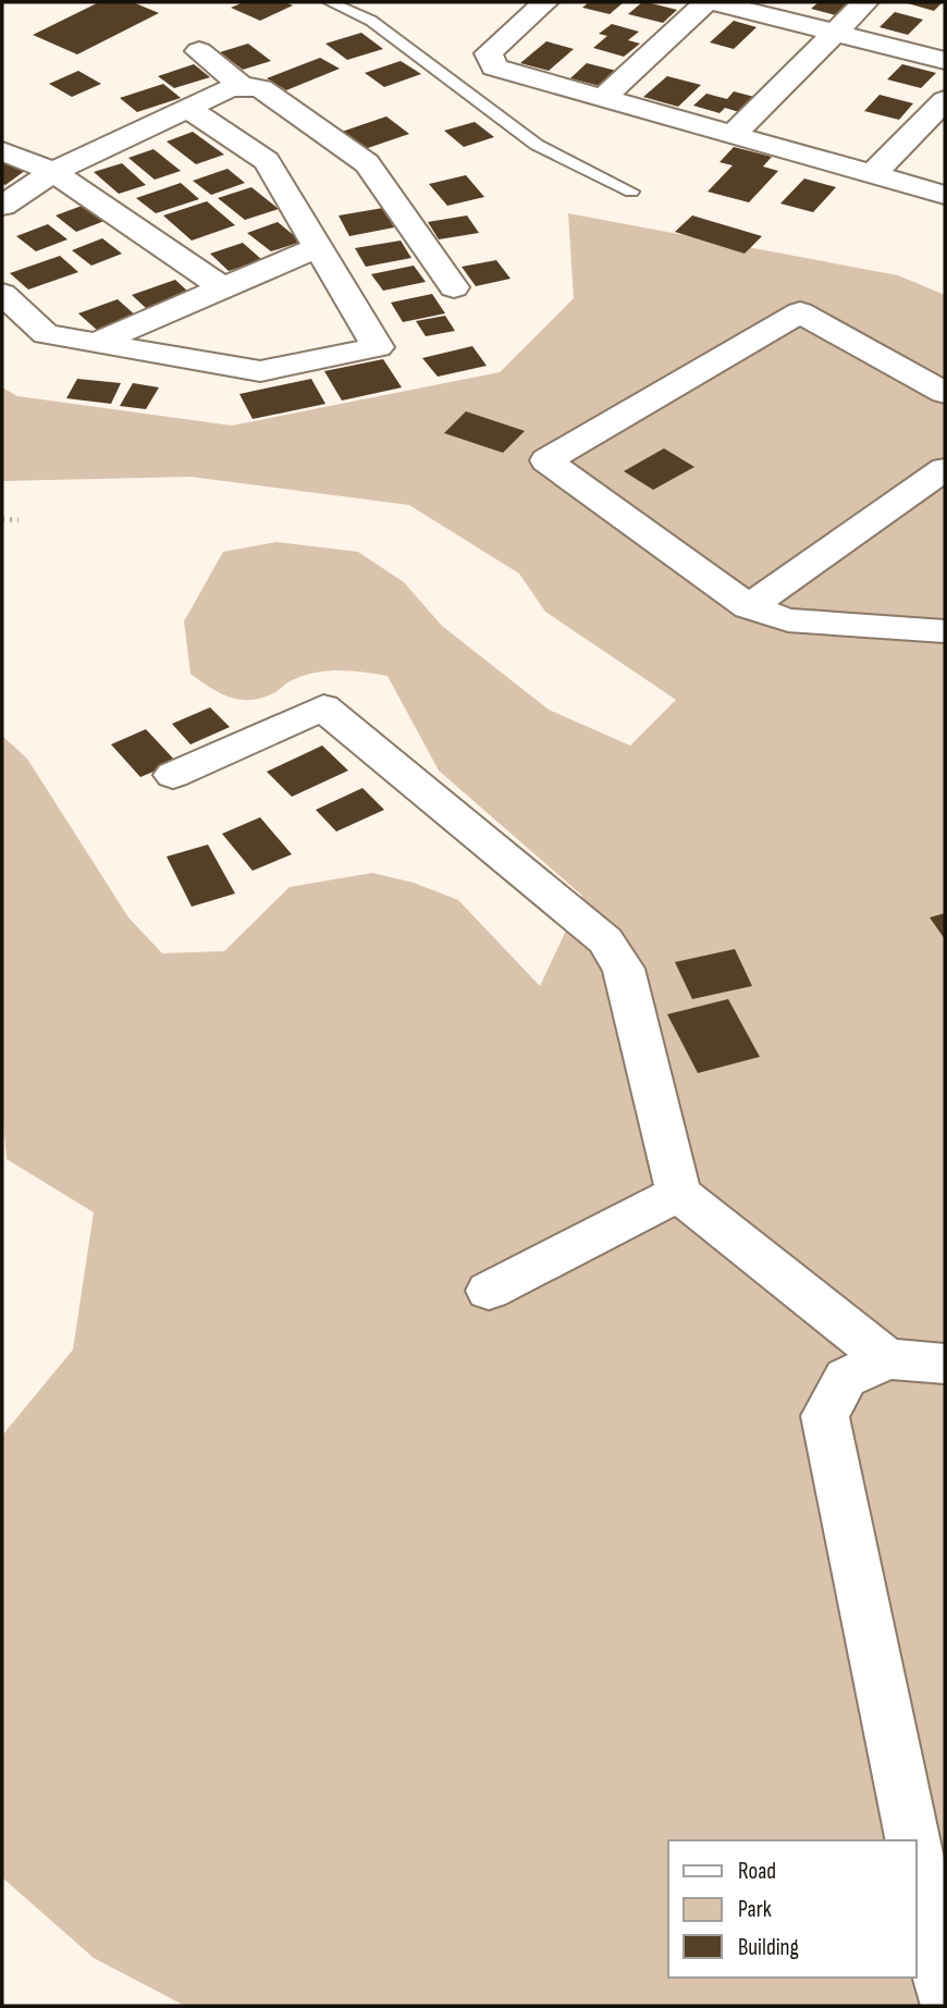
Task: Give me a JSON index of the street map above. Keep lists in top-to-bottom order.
{
  "legend": ["Road", "Park", "Building"]
}
